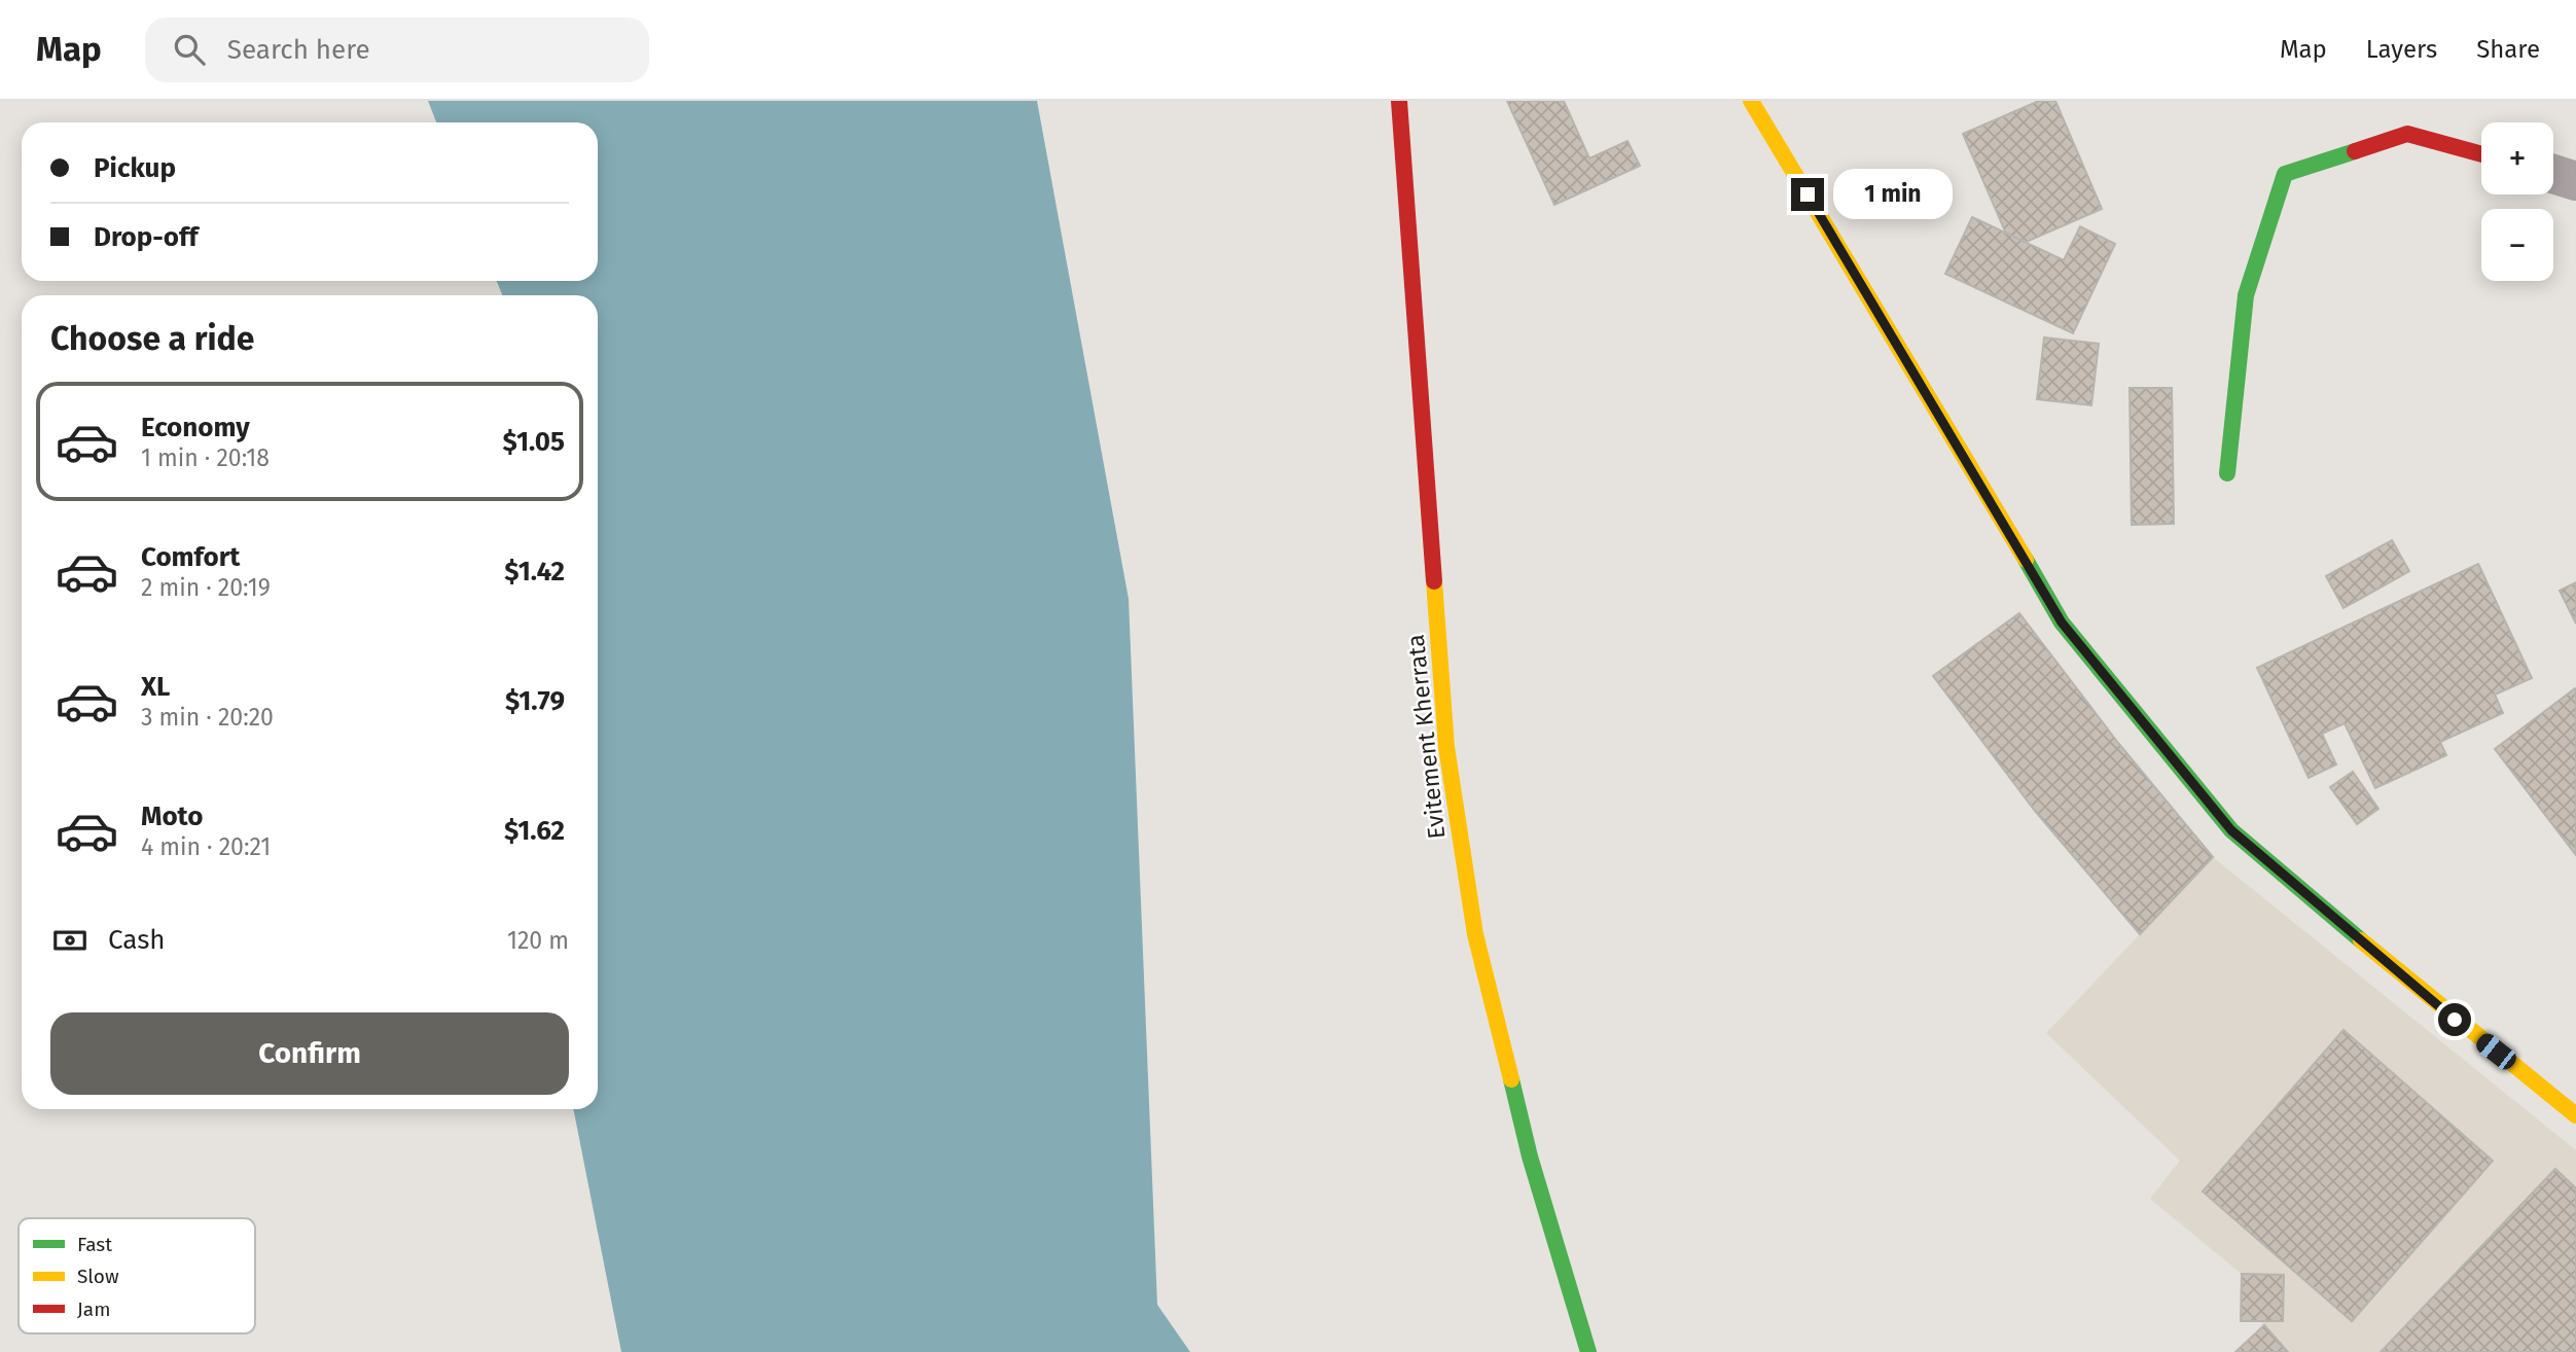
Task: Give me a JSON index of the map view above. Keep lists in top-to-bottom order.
{
  "streets": {
    "main road": ["Evitement Kherrata"]
  },
  "legend": ["Fast", "Slow", "Jam"],
  "page": {
    "header": "Map",
    "search": "Search here",
    "nav": ["Map", "Layers", "Share"],
    "map_buttons": ["+", "−"],
    "banner": ["Pickup", "Drop-off"],
    "bubble": "1 min",
    "heading": "Choose a ride",
    "list": [
      {
        "name": "Economy",
        "note": "1 min · 20:18",
        "value": "$1.05"
      },
      {
        "name": "Comfort",
        "note": "2 min · 20:19",
        "value": "$1.42"
      },
      {
        "name": "XL",
        "note": "3 min · 20:20",
        "value": "$1.79"
      },
      {
        "name": "Moto",
        "note": "4 min · 20:21",
        "value": "$1.62"
      }
    ],
    "pay": ["Cash", "120 m"],
    "buttons": "Confirm"
  }
}
